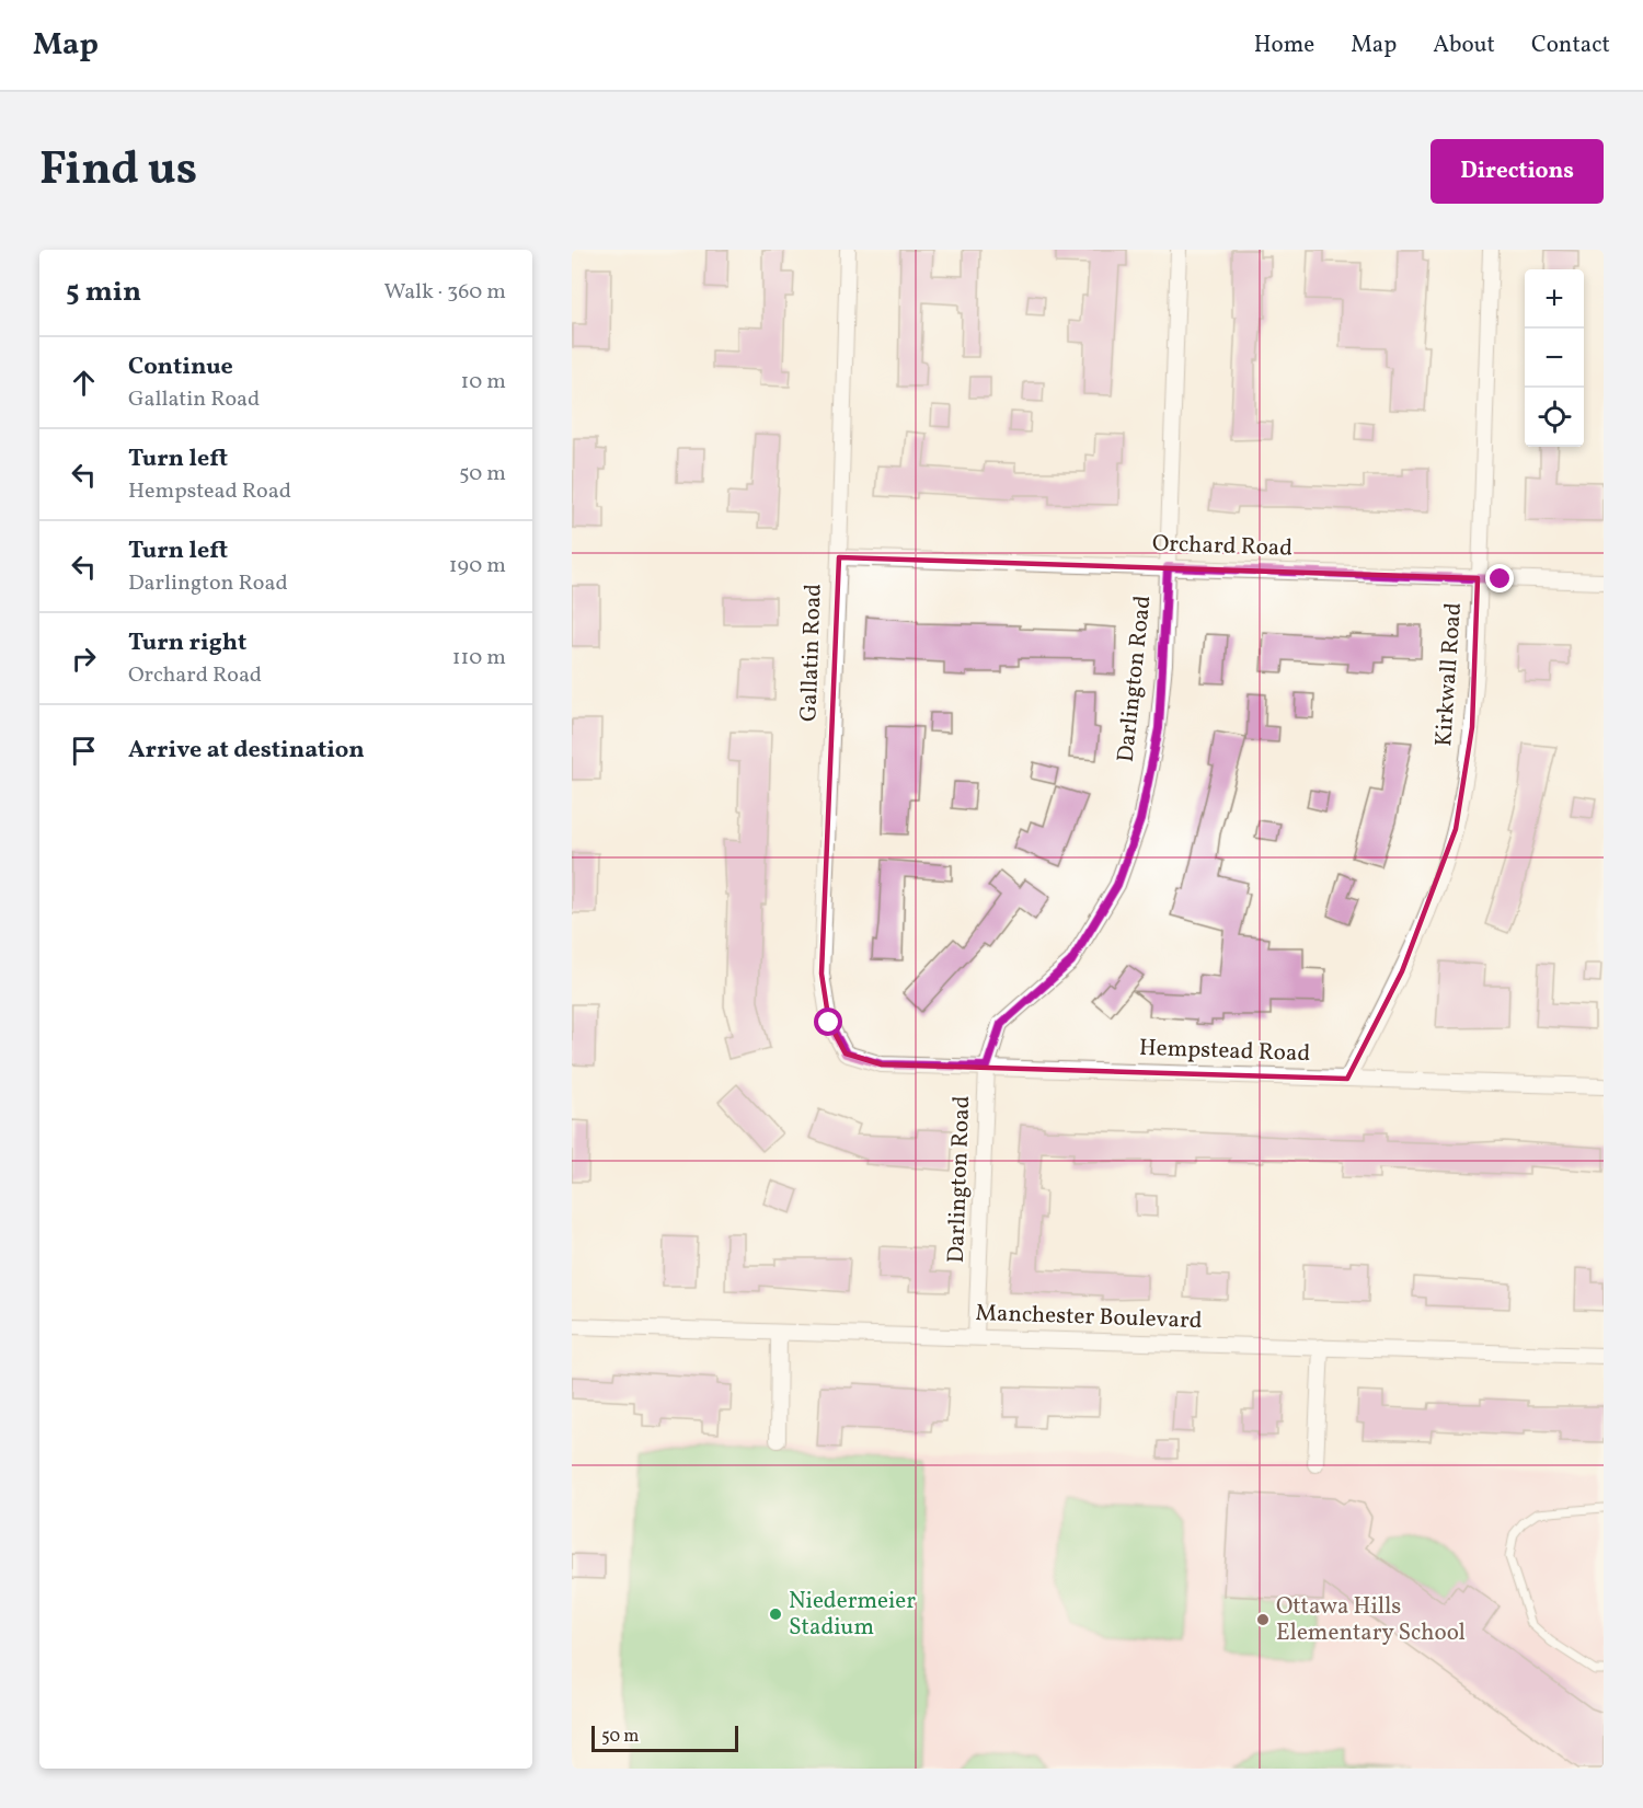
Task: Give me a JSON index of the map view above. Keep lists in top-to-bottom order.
{
  "streets": {
    "street": [
      "Orchard Road",
      "Gallatin Road",
      "Kirkwall Road",
      "Darlington Road",
      "Hempstead Road",
      "Manchester Boulevard"
    ]
  },
  "crossings": [
    ["Orchard Road", "Gallatin Road"],
    ["Orchard Road", "Kirkwall Road"],
    ["Orchard Road", "Darlington Road"],
    ["Gallatin Road", "Hempstead Road"],
    ["Kirkwall Road", "Hempstead Road"],
    ["Darlington Road", "Hempstead Road"],
    ["Darlington Road", "Manchester Boulevard"]
  ],
  "places": ["Niedermeier Stadium", "Ottawa Hills Elementary School"],
  "scale_bar": "50 m",
  "page": {
    "header": "Map",
    "nav": [
      "Home",
      "Map",
      "About",
      "Contact"
    ],
    "title": "Find us",
    "buttons": "Directions",
    "heading": ["5 min", "Walk · 360 m"],
    "map_buttons": ["+", "−"],
    "list": [
      ["Continue", "Gallatin Road", "10 m"],
      ["Turn left", "Hempstead Road", "50 m"],
      ["Turn left", "Darlington Road", "190 m"],
      ["Turn right", "Orchard Road", "110 m"],
      "Arrive at destination"
    ],
    "scale": "50 m"
  }
}
